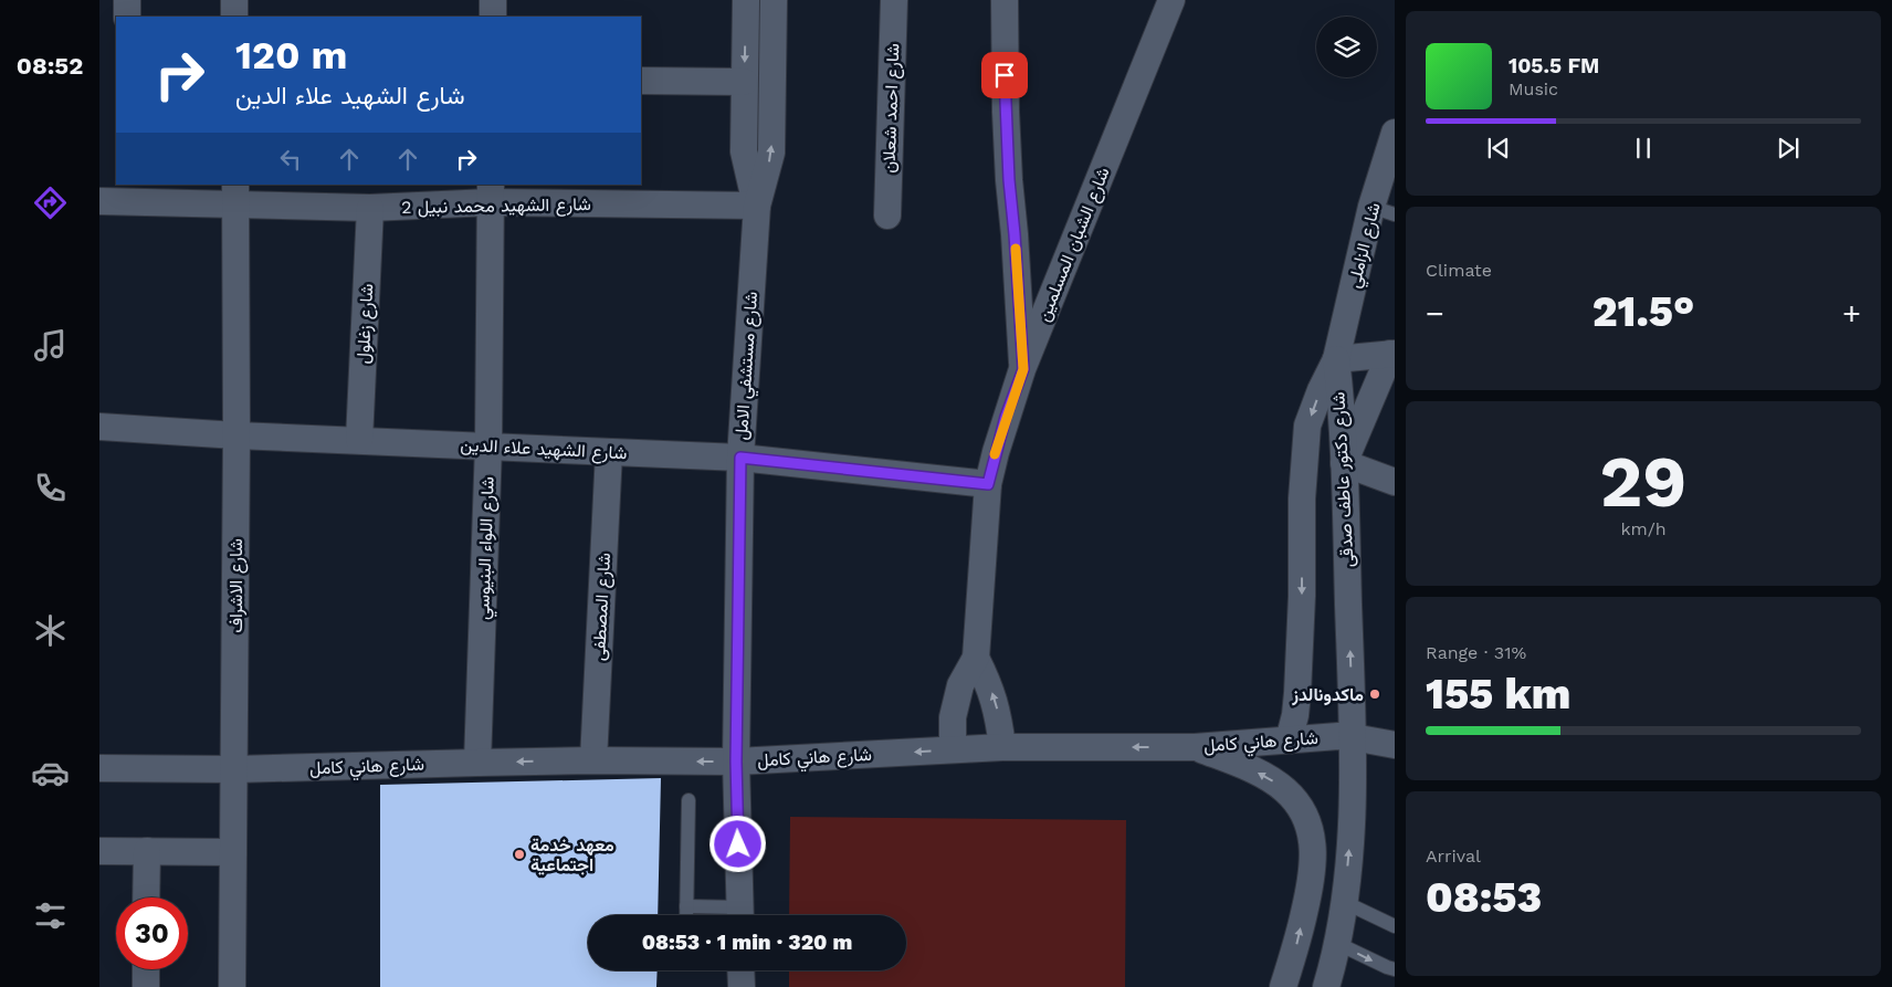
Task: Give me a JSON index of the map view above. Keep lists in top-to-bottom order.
{
  "streets": {
    "street": [
      "شارع احمد شعلان",
      "شارع الشهيد محمد نبيل 2",
      "شارع الشبان المسلمين",
      "شارع الزاملي",
      "شارع زغلول",
      "شارع مستشفي الامل",
      "شارع الشهيد علاء الدين",
      "شارع دكتور عاطف صدقى",
      "شارع اللواء البنيوسي",
      "شارع الاشراف",
      "شارع المصطفى",
      "شارع هاني كامل"
    ]
  },
  "crossings": [
    ["شارع الشهيد محمد نبيل 2", "شارع زغلول"],
    ["شارع الشهيد محمد نبيل 2", "شارع مستشفي الامل"],
    ["شارع الشهيد محمد نبيل 2", "شارع اللواء البنيوسي"],
    ["شارع الشهيد محمد نبيل 2", "شارع الاشراف"],
    ["شارع الشبان المسلمين", "شارع الشهيد علاء الدين"],
    ["شارع الشبان المسلمين", "شارع هاني كامل"],
    ["شارع الزاملي", "شارع دكتور عاطف صدقى"],
    ["شارع زغلول", "شارع الشهيد علاء الدين"],
    ["شارع مستشفي الامل", "شارع الشهيد علاء الدين"],
    ["شارع مستشفي الامل", "شارع هاني كامل"],
    ["شارع الشهيد علاء الدين", "شارع اللواء البنيوسي"],
    ["شارع الشهيد علاء الدين", "شارع الاشراف"],
    ["شارع الشهيد علاء الدين", "شارع المصطفى"],
    ["شارع دكتور عاطف صدقى", "شارع هاني كامل"],
    ["شارع اللواء البنيوسي", "شارع هاني كامل"],
    ["شارع الاشراف", "شارع هاني كامل"],
    ["شارع المصطفى", "شارع هاني كامل"]
  ],
  "one_way": ["شارع هاني كامل"],
  "places": ["ماكدونالدز", "معهد خدمة اجتماعية"],
  "page": {
    "tabs": "08:52",
    "turn": ["120 m", "شارع الشهيد علاء الدين"],
    "song": ["105.5 FM", "Music"],
    "tile": [
      "Climate",
      ["29", "km/h"],
      ["Range · 31%", "155 km"],
      ["Arrival", "08:53"]
    ],
    "heat": ["−", "21.5°", "+"],
    "limit": "30",
    "trip": "08:53 · 1 min · 320 m"
  }
}
